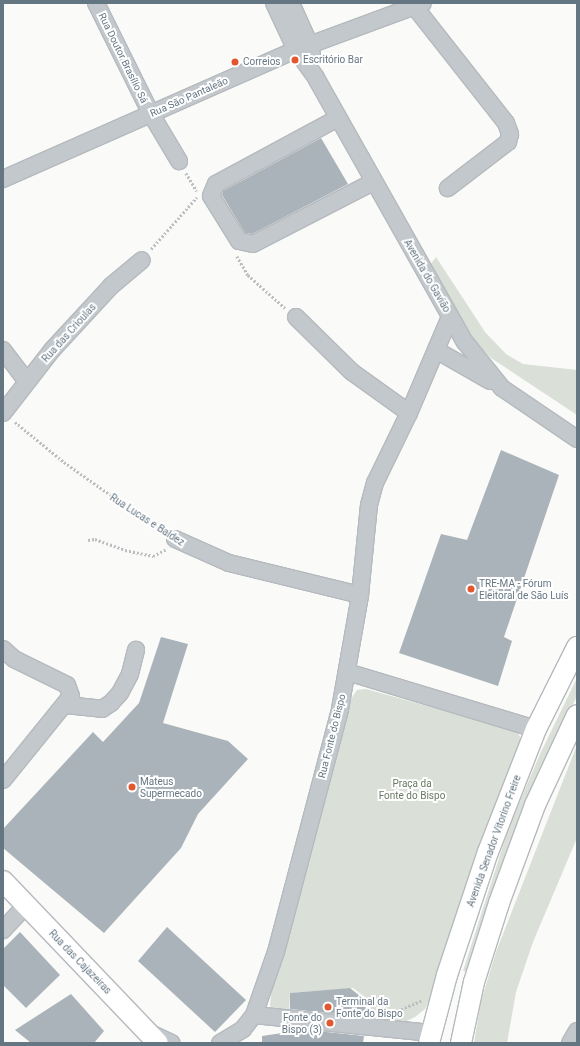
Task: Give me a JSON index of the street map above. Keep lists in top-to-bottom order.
{
  "streets": {
    "main road": ["Avenida Senador Vitorino Freire", "Rua das Cajazeiras"],
    "street": [
      "Rua Doutor Brasílio Sá",
      "Rua São Pantaleão",
      "Avenida do Gavião",
      "Rua das Crioulas",
      "Rua Lucas e Baldez",
      "Rua Fonte do Bispo"
    ]
  },
  "crossings": [
    ["Rua Doutor Brasílio Sá", "Rua São Pantaleão"],
    ["Rua São Pantaleão", "Avenida do Gavião"],
    ["Avenida do Gavião", "Rua Fonte do Bispo"],
    ["Rua das Crioulas", "Rua Lucas e Baldez"],
    ["Rua Lucas e Baldez", "Rua Fonte do Bispo"]
  ],
  "parks": ["Praça da Fonte do Bispo"],
  "places": [
    "Escritório Bar",
    "Correios",
    "TRE-MA - Fórum Eleitoral de São Luís",
    "Mateus Supermecado",
    "Terminal da Fonte do Bispo",
    "Fonte do Bispo (3)"
  ]
}
